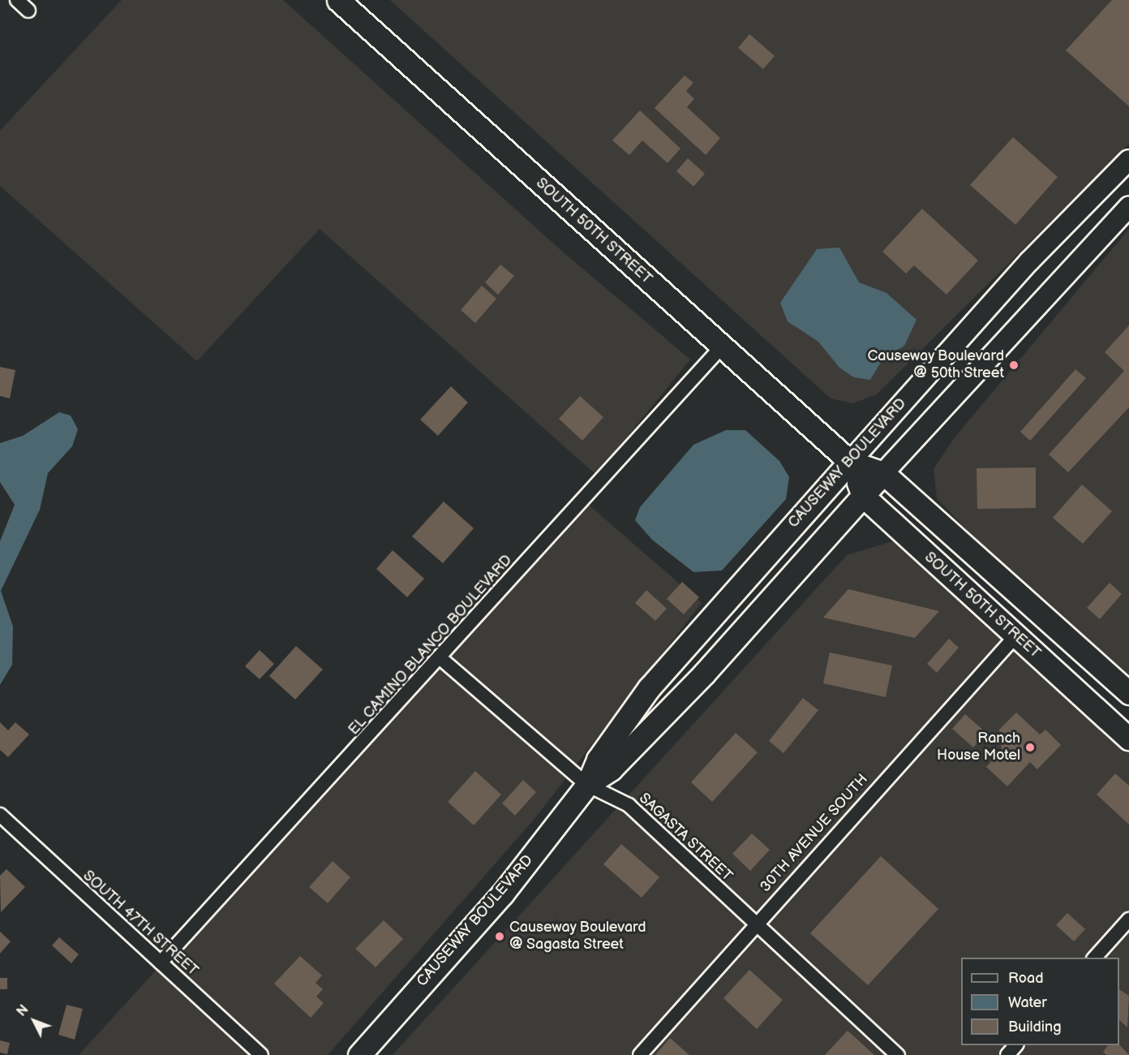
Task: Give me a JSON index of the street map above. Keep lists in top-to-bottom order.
{
  "streets": {
    "main road": ["SOUTH 50TH STREET", "CAUSEWAY BOULEVARD"],
    "street": [
      "EL CAMINO BLANCO BOULEVARD",
      "30TH AVENUE SOUTH",
      "SAGASTA STREET",
      "SOUTH 47TH STREET"
    ]
  },
  "crossings": [
    ["SOUTH 50TH STREET", "CAUSEWAY BOULEVARD"],
    ["SOUTH 50TH STREET", "EL CAMINO BLANCO BOULEVARD"],
    ["SOUTH 50TH STREET", "30TH AVENUE SOUTH"],
    ["CAUSEWAY BOULEVARD", "SAGASTA STREET"],
    ["EL CAMINO BLANCO BOULEVARD", "SAGASTA STREET"],
    ["EL CAMINO BLANCO BOULEVARD", "SOUTH 47TH STREET"],
    ["30TH AVENUE SOUTH", "SAGASTA STREET"]
  ],
  "places": ["Causeway Boulevard @ 50th Street", "Ranch House Motel", "Causeway Boulevard @ Sagasta Street"],
  "legend": ["Road", "Water", "Building"],
  "north": "top left"
}
